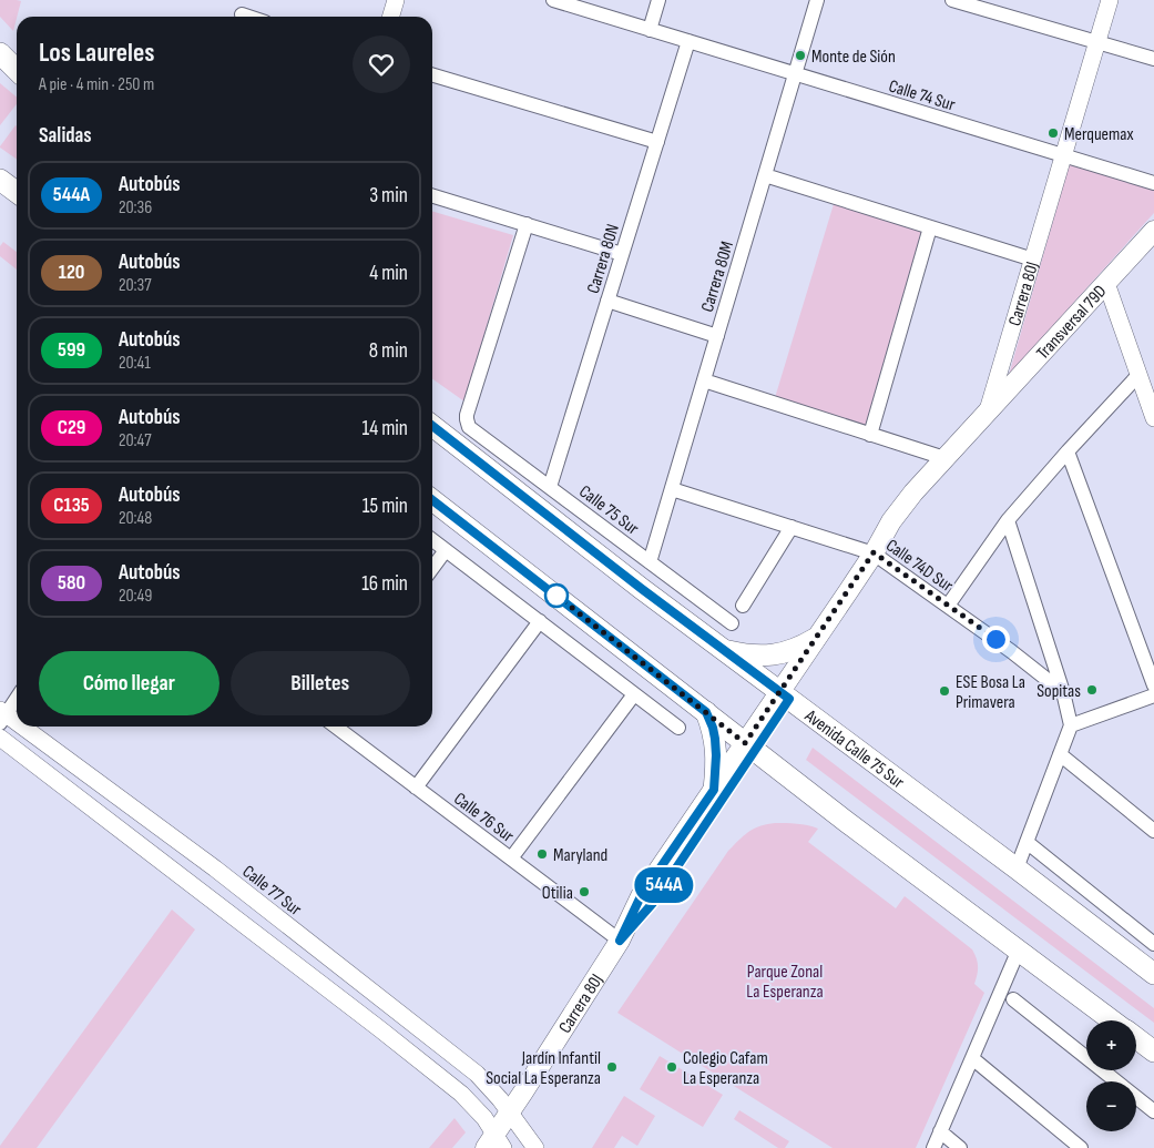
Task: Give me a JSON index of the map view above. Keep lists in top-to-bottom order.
{
  "streets": {
    "main road": ["Carrera 80J", "Transversal 79D", "Avenida Calle 75 Sur"],
    "street": [
      "Calle 74 Sur",
      "Carrera 80N",
      "Carrera 80M",
      "Calle 75 Sur",
      "Calle 74D Sur",
      "Calle 76 Sur",
      "Calle 77 Sur"
    ]
  },
  "crossings": [
    ["Calle 74 Sur", "Carrera 80N"],
    ["Calle 74 Sur", "Carrera 80M"],
    ["Calle 74 Sur", "Carrera 80J"],
    ["Carrera 80N", "Calle 75 Sur"],
    ["Carrera 80M", "Calle 75 Sur"],
    ["Carrera 80M", "Calle 74D Sur"],
    ["Carrera 80J", "Transversal 79D"],
    ["Carrera 80J", "Calle 74D Sur"],
    ["Carrera 80J", "Avenida Calle 75 Sur"],
    ["Carrera 80J", "Calle 76 Sur"],
    ["Carrera 80J", "Calle 77 Sur"]
  ],
  "parks": ["Parque Zonal La Esperanza"],
  "places": [
    "Monte de Sión",
    "Merquemax",
    "Sopitas",
    "ESE Bosa La Primavera",
    "Maryland",
    "Otilia",
    "Jardín Infantil Social La Esperanza",
    "Colegio Cafam La Esperanza"
  ],
  "lines": ["bus line 544A"],
  "page": {
    "on_map": "544A",
    "heading": [
      ["Los Laureles", "A pie · 4 min · 250 m"],
      "Salidas"
    ],
    "list": [
      {
        "mark": "544A",
        "name": "Autobús",
        "note": "20:36",
        "value": "3 min"
      },
      {
        "mark": "120",
        "name": "Autobús",
        "note": "20:37",
        "value": "4 min"
      },
      {
        "mark": "599",
        "name": "Autobús",
        "note": "20:41",
        "value": "8 min"
      },
      {
        "mark": "C29",
        "name": "Autobús",
        "note": "20:47",
        "value": "14 min"
      },
      {
        "mark": "C135",
        "name": "Autobús",
        "note": "20:48",
        "value": "15 min"
      },
      {
        "mark": "580",
        "name": "Autobús",
        "note": "20:49",
        "value": "16 min"
      }
    ],
    "buttons": ["Cómo llegar", "Billetes"],
    "map_buttons": ["+", "−"]
  }
}
